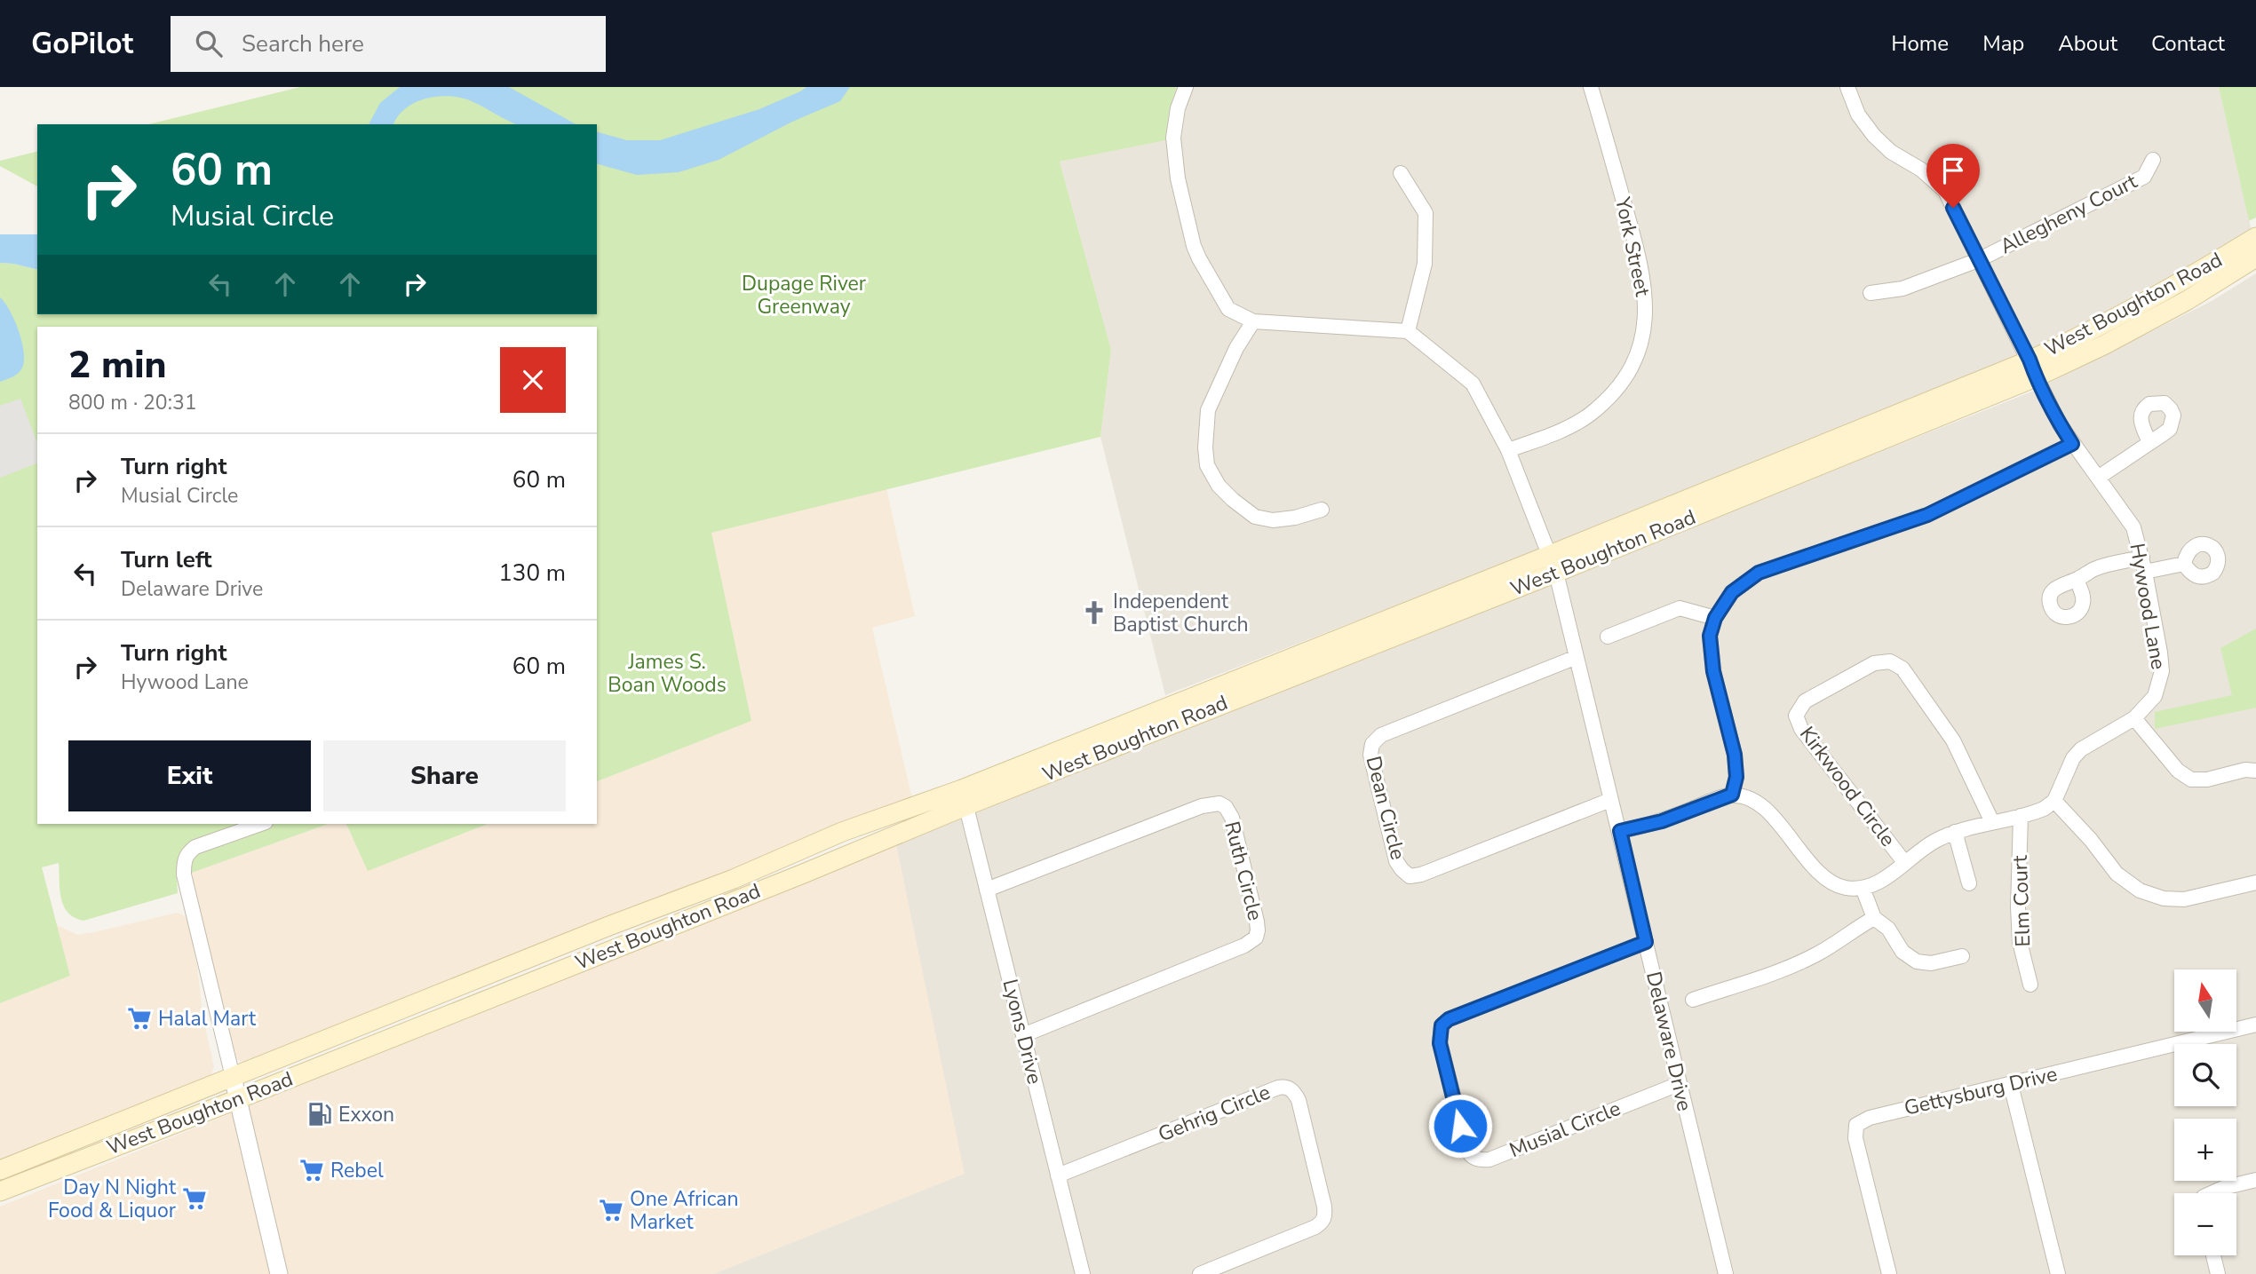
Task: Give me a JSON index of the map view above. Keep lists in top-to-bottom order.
{
  "streets": {
    "main road": ["West Boughton Road"],
    "street": [
      "Allegheny Court",
      "York Street",
      "Hywood Lane",
      "Kirkwood Circle",
      "Dean Circle",
      "Ruth Circle",
      "Elm Court",
      "Lyons Drive",
      "Delaware Drive",
      "Gettysburg Drive",
      "Gehrig Circle",
      "Musial Circle"
    ]
  },
  "crossings": [
    ["Allegheny Court", "Hywood Lane"],
    ["York Street", "Delaware Drive"],
    ["West Boughton Road", "Hywood Lane"],
    ["West Boughton Road", "Lyons Drive"],
    ["West Boughton Road", "Delaware Drive"],
    ["Dean Circle", "Delaware Drive"],
    ["Ruth Circle", "Lyons Drive"],
    ["Lyons Drive", "Gehrig Circle"],
    ["Delaware Drive", "Musial Circle"]
  ],
  "parks": ["Dupage River Greenway", "James S. Boan Woods"],
  "places": {
    "church": ["Independent Baptist Church"],
    "supermarket": [
      "Halal Mart",
      "Rebel",
      "Day N Night Food & Liquor",
      "One African Market"
    ],
    "fuel station": ["Exxon"]
  },
  "north": "top",
  "page": {
    "header": "GoPilot",
    "search": "Search here",
    "nav": [
      "Home",
      "Map",
      "About",
      "Contact"
    ],
    "turn": ["60 m", "Musial Circle"],
    "heading": ["2 min", "800 m · 20:31"],
    "list": [
      {
        "name": "Turn right",
        "note": "Musial Circle",
        "value": "60 m"
      },
      {
        "name": "Turn left",
        "note": "Delaware Drive",
        "value": "130 m"
      },
      {
        "name": "Turn right",
        "note": "Hywood Lane",
        "value": "60 m"
      }
    ],
    "buttons": ["Exit", "Share"],
    "map_buttons": ["+", "−"]
  }
}
